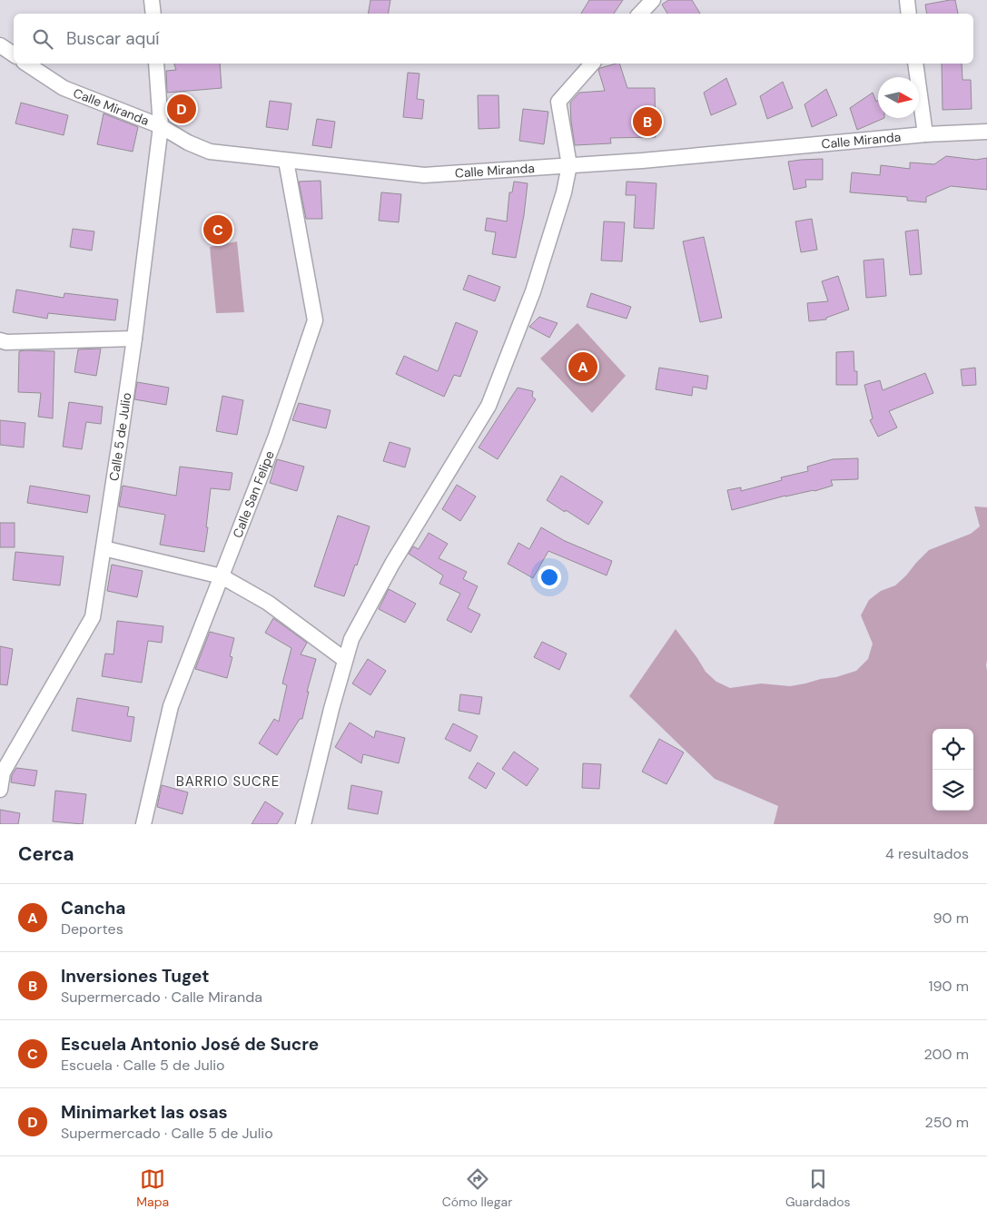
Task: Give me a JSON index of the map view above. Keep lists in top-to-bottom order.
{
  "streets": {
    "street": ["Calle Miranda", "Calle 5 de Julio", "Calle San Felipe"]
  },
  "crossings": [
    ["Calle Miranda", "Calle 5 de Julio"],
    ["Calle Miranda", "Calle San Felipe"]
  ],
  "districts": ["BARRIO SUCRE"],
  "north": "right",
  "page": {
    "search": "Buscar aquí",
    "pins": [
      "D",
      "B",
      "C",
      "A"
    ],
    "heading": ["Cerca", "4 resultados"],
    "list": [
      {
        "mark": "A",
        "name": "Cancha",
        "note": "Deportes",
        "value": "90 m"
      },
      {
        "mark": "B",
        "name": "Inversiones Tuget",
        "note": "Supermercado · Calle Miranda",
        "value": "190 m"
      },
      {
        "mark": "C",
        "name": "Escuela Antonio José de Sucre",
        "note": "Escuela · Calle 5 de Julio",
        "value": "200 m"
      },
      {
        "mark": "D",
        "name": "Minimarket las osas",
        "note": "Supermercado · Calle 5 de Julio",
        "value": "250 m"
      }
    ],
    "nav": ["Mapa", "Cómo llegar", "Guardados"]
  }
}
